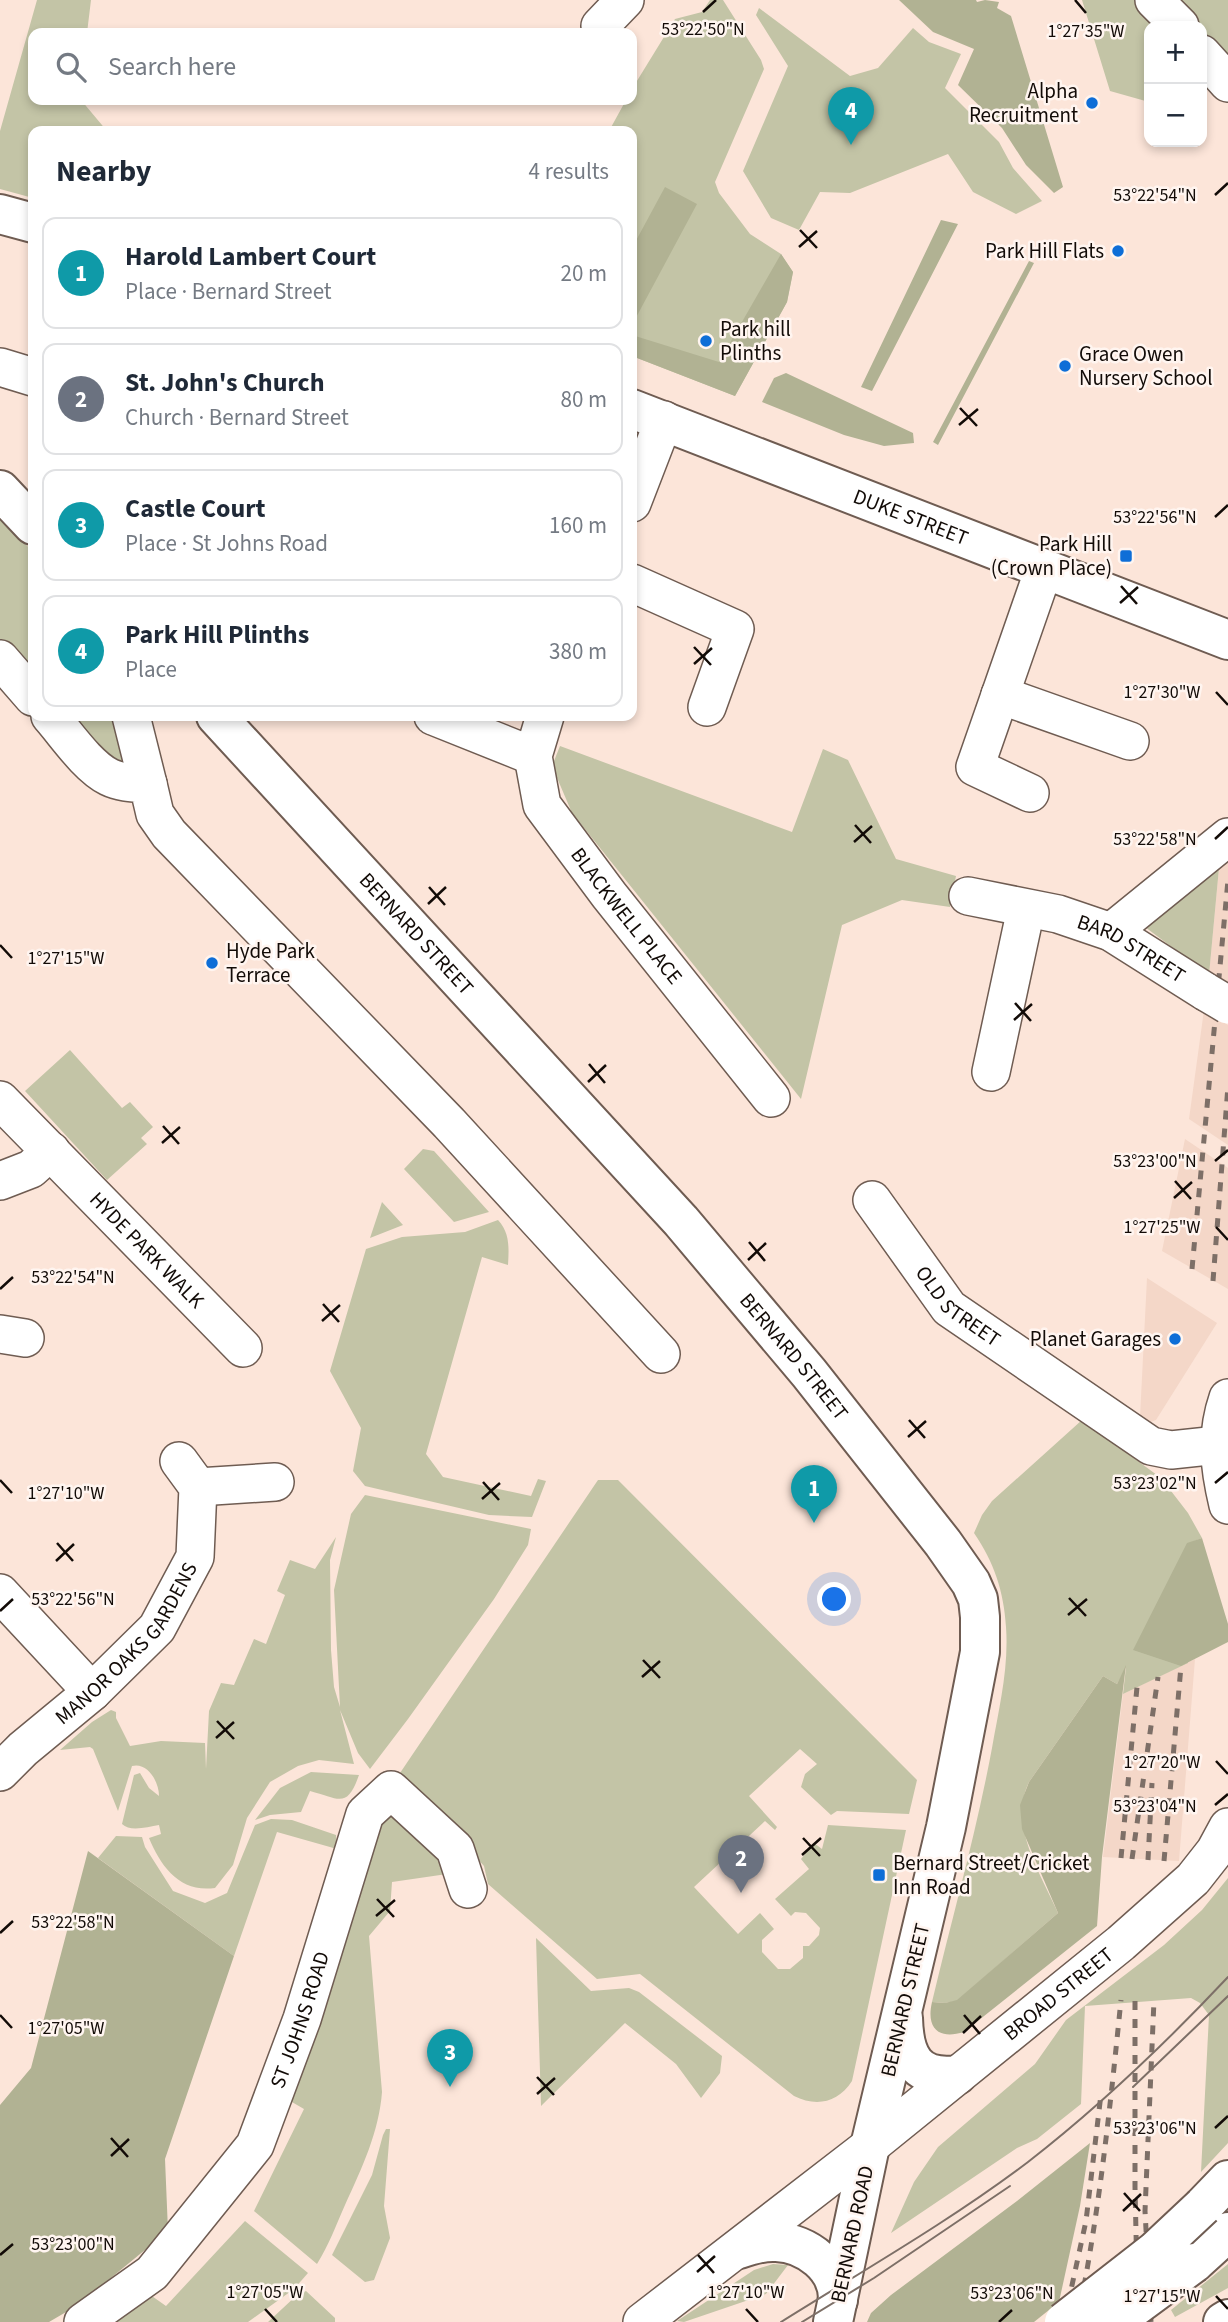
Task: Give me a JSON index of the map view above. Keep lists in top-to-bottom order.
{
  "streets": {
    "main road": ["DUKE STREET", "BERNARD STREET", "BERNARD ROAD"],
    "street": [
      "BLACKWELL PLACE",
      "BARD STREET",
      "HYDE PARK WALK",
      "OLD STREET",
      "MANOR OAKS GARDENS",
      "BROAD STREET",
      "ST JOHNS ROAD"
    ]
  },
  "crossings": [
    ["BERNARD STREET", "BROAD STREET"],
    ["BERNARD STREET", "BERNARD ROAD"],
    ["BROAD STREET", "BERNARD ROAD"]
  ],
  "places": {
    "other": [
      "Alpha Recruitment",
      "Park Hill Flats",
      "Park hill Plinths",
      "Grace Owen Nursery School",
      "Hyde Park Terrace",
      "Planet Garages"
    ],
    "transit": ["Park Hill (Crown Place)", "Bernard Street/Cricket Inn Road"]
  },
  "page": {
    "map_buttons": ["+", "−"],
    "search": "Search here",
    "pins": [
      "4",
      "1",
      "2",
      "3"
    ],
    "heading": ["Nearby", "4 results"],
    "list": [
      {
        "mark": "1",
        "name": "Harold Lambert Court",
        "note": "Place · Bernard Street",
        "value": "20 m"
      },
      {
        "mark": "2",
        "name": "St. John's Church",
        "note": "Church · Bernard Street",
        "value": "80 m"
      },
      {
        "mark": "3",
        "name": "Castle Court",
        "note": "Place · St Johns Road",
        "value": "160 m"
      },
      {
        "mark": "4",
        "name": "Park Hill Plinths",
        "note": "Place",
        "value": "380 m"
      }
    ]
  },
  "coordinates": [
    "53°22'50\"N",
    "1°27'35\"W",
    "53°22'54\"N",
    "53°22'56\"N",
    "1°27'30\"W",
    "53°22'58\"N",
    "1°27'15\"W",
    "53°23'00\"N",
    "1°27'25\"W",
    "53°23'02\"N",
    "1°27'10\"W",
    "1°27'20\"W",
    "53°23'04\"N",
    "1°27'05\"W",
    "53°23'06\"N"
  ]
}
